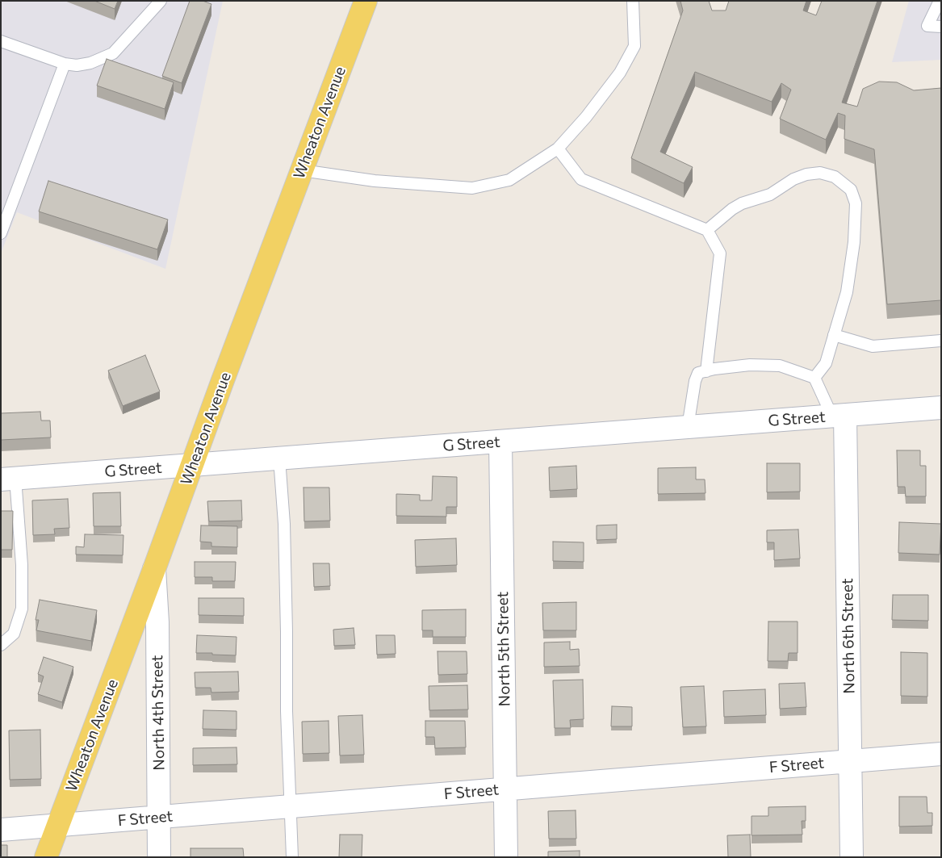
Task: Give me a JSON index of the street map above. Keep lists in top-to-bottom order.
{
  "streets": {
    "main road": ["Wheaton Avenue"],
    "street": [
      "G Street",
      "North 6th Street",
      "North 5th Street",
      "North 4th Street",
      "F Street"
    ]
  },
  "crossings": [
    ["Wheaton Avenue", "G Street"],
    ["Wheaton Avenue", "North 4th Street"],
    ["Wheaton Avenue", "F Street"],
    ["G Street", "North 6th Street"],
    ["G Street", "North 5th Street"],
    ["North 6th Street", "F Street"],
    ["North 5th Street", "F Street"],
    ["North 4th Street", "F Street"]
  ]
}
